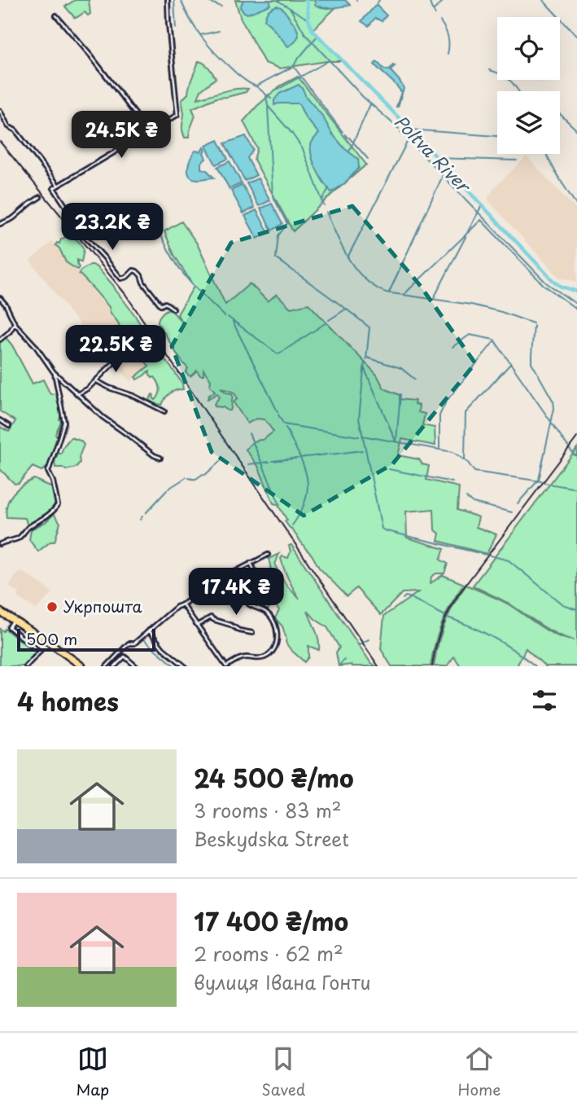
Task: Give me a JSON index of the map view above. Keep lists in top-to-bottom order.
{
  "water": ["Poltva River"],
  "places": ["Укрпошта"],
  "scale_bar": "500 m",
  "page": {
    "price": [
      "24.5K ₴",
      "23.2K ₴",
      "22.5K ₴",
      "17.4K ₴"
    ],
    "scale": "500 m",
    "heading": "4 homes",
    "list": [
      {
        "name": "24 500 ₴/mo",
        "note": "3 rooms · 83 m² · Beskydska Street"
      },
      {
        "name": "17 400 ₴/mo",
        "note": "2 rooms · 62 m² · вулиця Івана Гонти"
      }
    ],
    "tabs": ["Map", "Saved", "Home"]
  }
}
